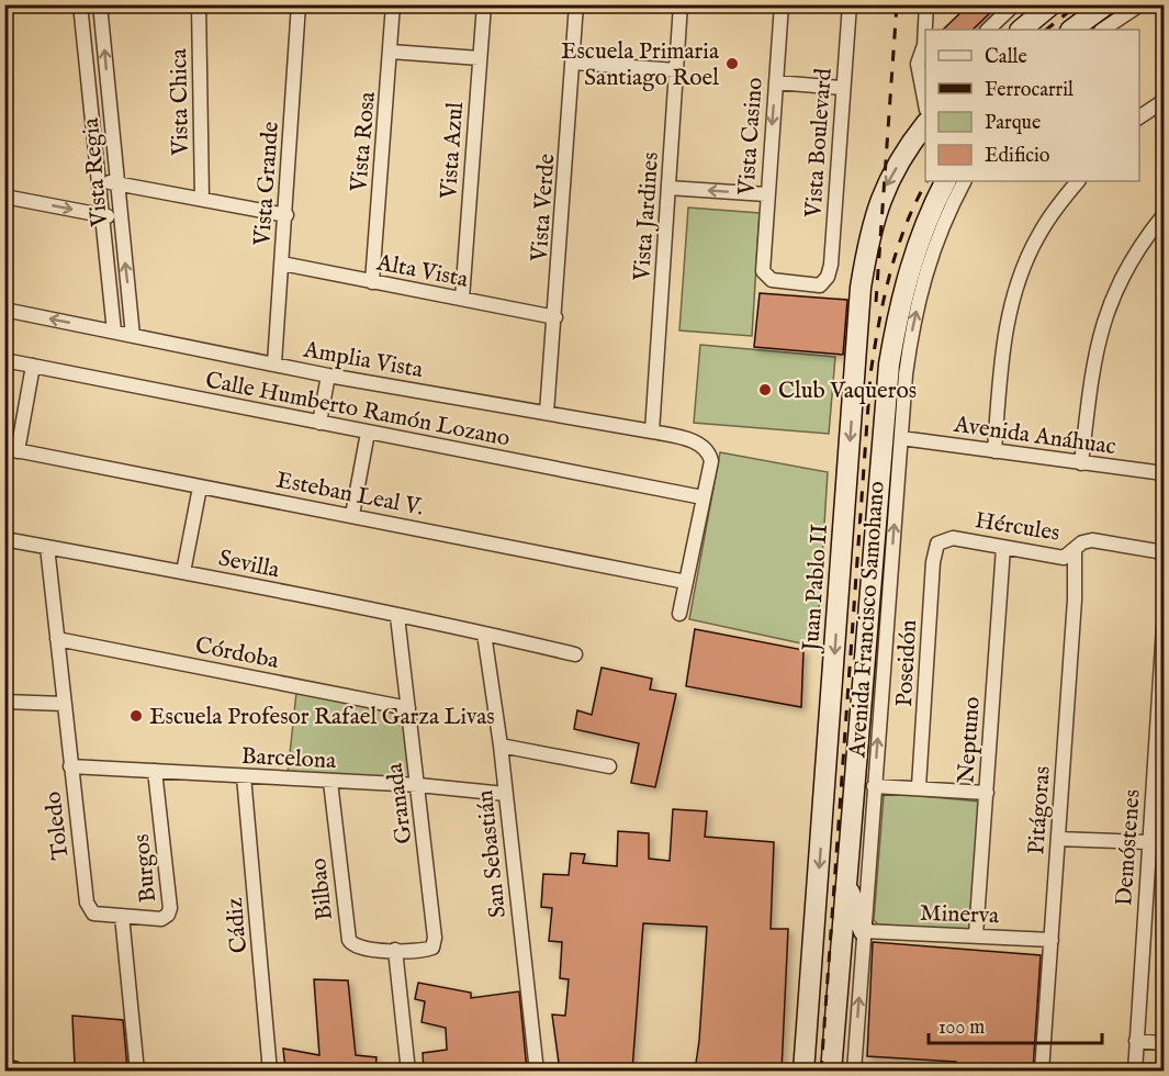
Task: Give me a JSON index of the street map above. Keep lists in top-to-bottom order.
{
  "streets": {
    "main road": ["Juan Pablo II"],
    "street": [
      "Vista Chica",
      "Vista Casino",
      "Vista Rosa",
      "Vista Boulevard",
      "Vista Azul",
      "Vista Regia",
      "Vista Grande",
      "Vista Verde",
      "Vista Jardines",
      "Alta Vista",
      "Amplia Vista",
      "Calle Humberto Ramón Lozano",
      "Avenida Anáhuac",
      "Esteban Leal V.",
      "Hércules",
      "Sevilla",
      "Avenida Francisco Samohano",
      "Córdoba",
      "Poseidón",
      "Neptuno",
      "Barcelona",
      "Granada",
      "Pitágoras",
      "Toledo",
      "Demóstenes",
      "San Sebastián",
      "Burgos",
      "Bilbao",
      "Minerva",
      "Cádiz"
    ]
  },
  "crossings": [
    ["Vista Casino", "Vista Boulevard"],
    ["Vista Rosa", "Alta Vista"],
    ["Vista Azul", "Alta Vista"],
    ["Vista Regia", "Amplia Vista"],
    ["Vista Grande", "Alta Vista"],
    ["Vista Grande", "Amplia Vista"],
    ["Vista Verde", "Alta Vista"],
    ["Vista Verde", "Amplia Vista"],
    ["Vista Jardines", "Amplia Vista"],
    ["Amplia Vista", "Calle Humberto Ramón Lozano"],
    ["Avenida Anáhuac", "Avenida Francisco Samohano"],
    ["Hércules", "Poseidón"],
    ["Hércules", "Neptuno"],
    ["Hércules", "Pitágoras"],
    ["Sevilla", "Granada"],
    ["Sevilla", "Toledo"],
    ["Sevilla", "San Sebastián"],
    ["Avenida Francisco Samohano", "Minerva"],
    ["Córdoba", "Granada"],
    ["Córdoba", "Toledo"],
    ["Neptuno", "Minerva"],
    ["Barcelona", "Granada"],
    ["Barcelona", "Toledo"],
    ["Barcelona", "San Sebastián"],
    ["Barcelona", "Burgos"],
    ["Barcelona", "Bilbao"],
    ["Barcelona", "Cádiz"],
    ["Granada", "Bilbao"],
    ["Pitágoras", "Minerva"],
    ["Toledo", "Burgos"]
  ],
  "one_way": ["Vista Casino"],
  "places": ["Escuela Primaria Santiago Roel", "Club Vaqueros", "Escuela Profesor Rafael Garza Livas"],
  "legend": [
    "Calle",
    "Ferrocarril",
    "Parque",
    "Edificio"
  ],
  "scale_bar": "100 m"
}
